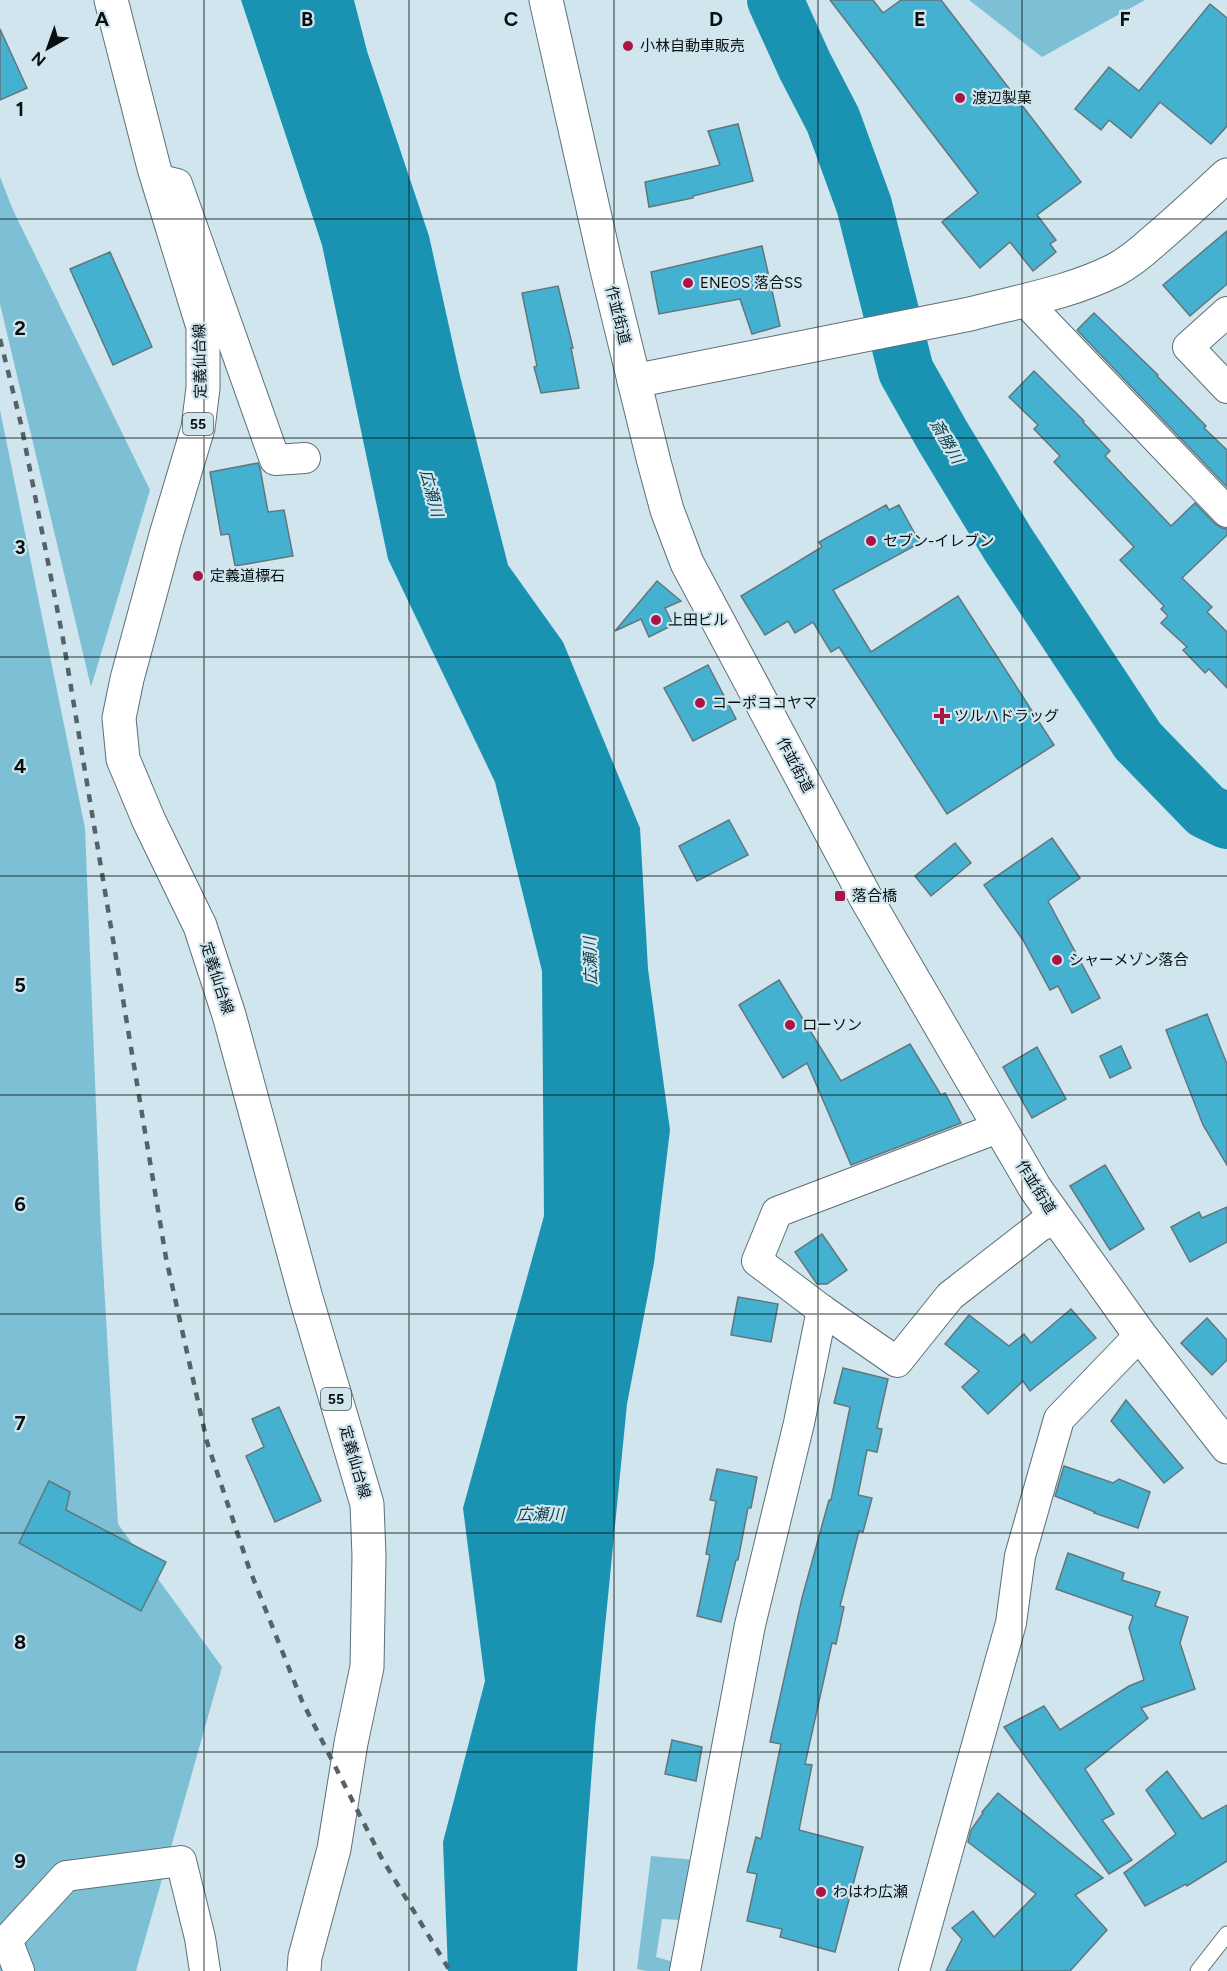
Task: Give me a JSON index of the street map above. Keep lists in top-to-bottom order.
{
  "streets": {
    "street": ["作並街道", "定義仙台線", "55"]
  },
  "water": ["斎勝川", "広瀬川"],
  "places": {
    "other": [
      "小林自動車販売",
      "渡辺製菓",
      "ENEOS 落合SS",
      "セブン-イレブン",
      "定義道標石",
      "上田ビル",
      "コーポヨコヤマ",
      "シャーメゾン落合",
      "ローソン",
      "わはわ広瀬"
    ],
    "health": ["ツルハドラッグ"],
    "transit": ["落合橋"]
  },
  "north": "bottom left",
  "grid": {
    "columns": [
      "A",
      "B",
      "C",
      "D",
      "E",
      "F"
    ],
    "rows": [
      "1",
      "2",
      "3",
      "4",
      "5",
      "6",
      "7",
      "8",
      "9"
    ]
  }
}
